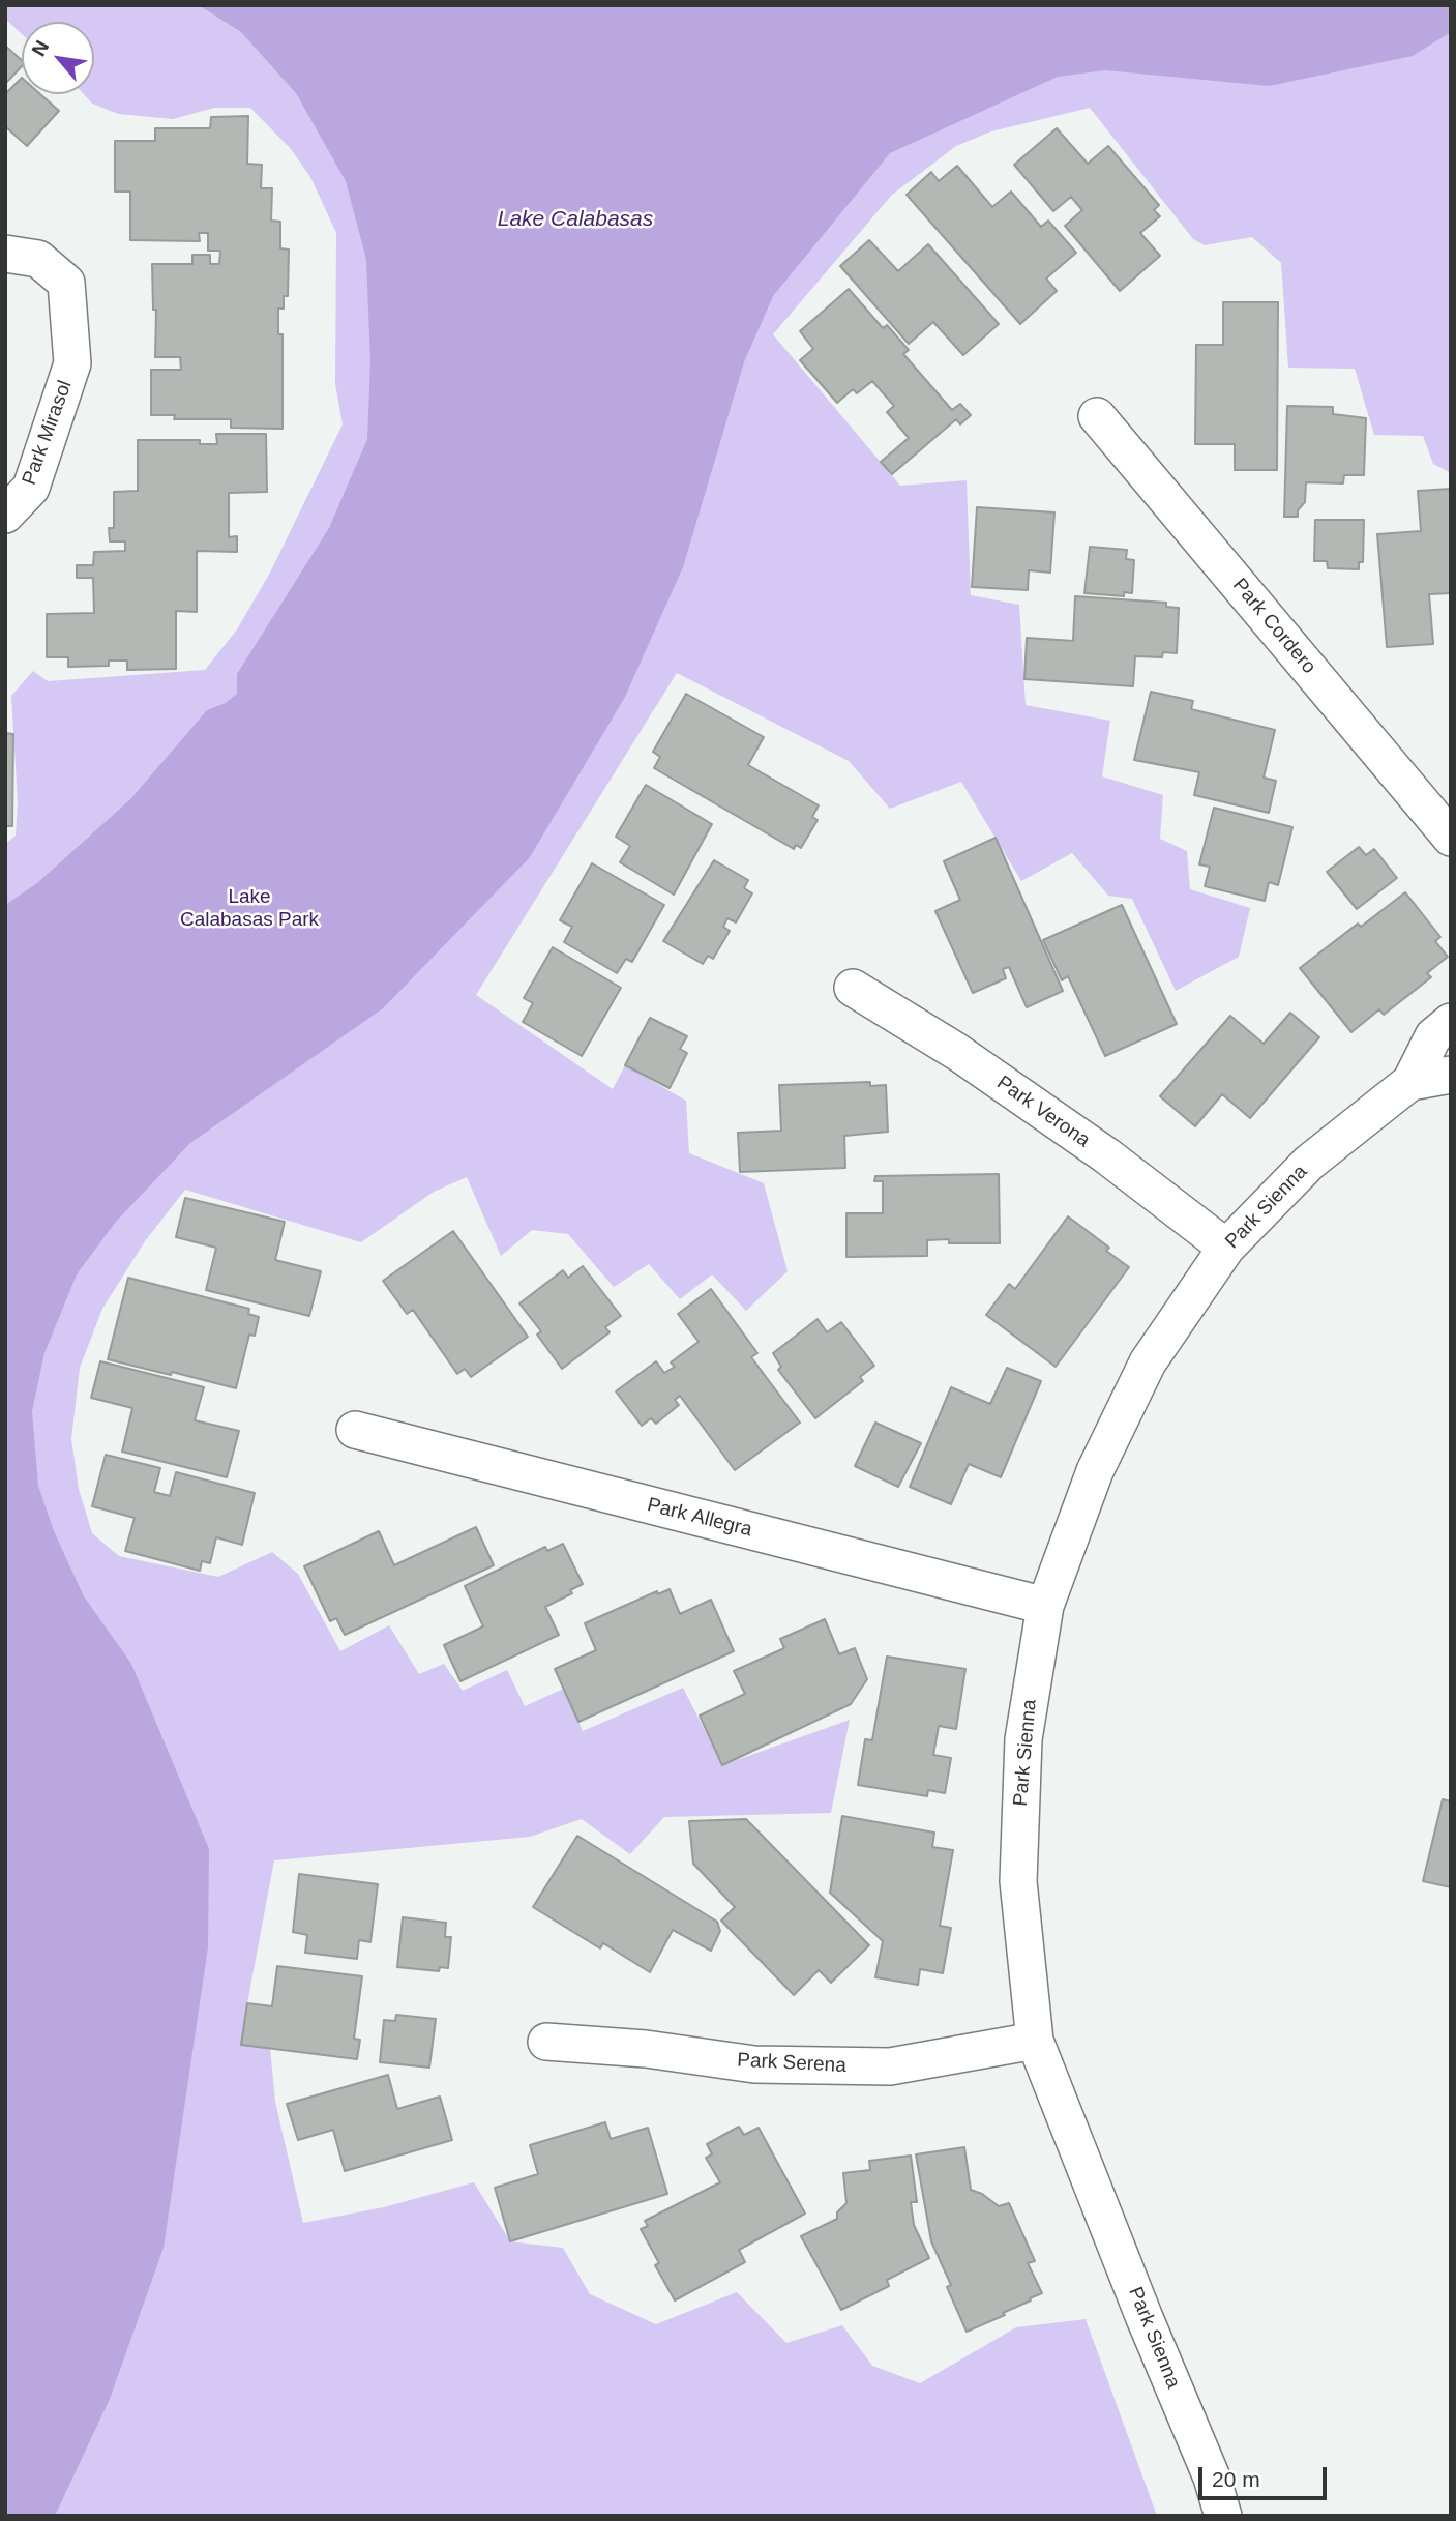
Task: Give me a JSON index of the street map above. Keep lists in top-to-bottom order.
{
  "streets": {
    "street": [
      "Park Mirasol",
      "Park Cordero",
      "Park Verona",
      "Park Sienna",
      "Park Allegra",
      "Park Serena"
    ]
  },
  "crossings": [
    ["Park Verona", "Park Sienna"],
    ["Park Sienna", "Park Allegra"],
    ["Park Sienna", "Park Serena"]
  ],
  "water": ["Lake Calabasas"],
  "parks": ["Lake Calabasas Park"],
  "scale_bar": "20 m",
  "north": "top left"
}
